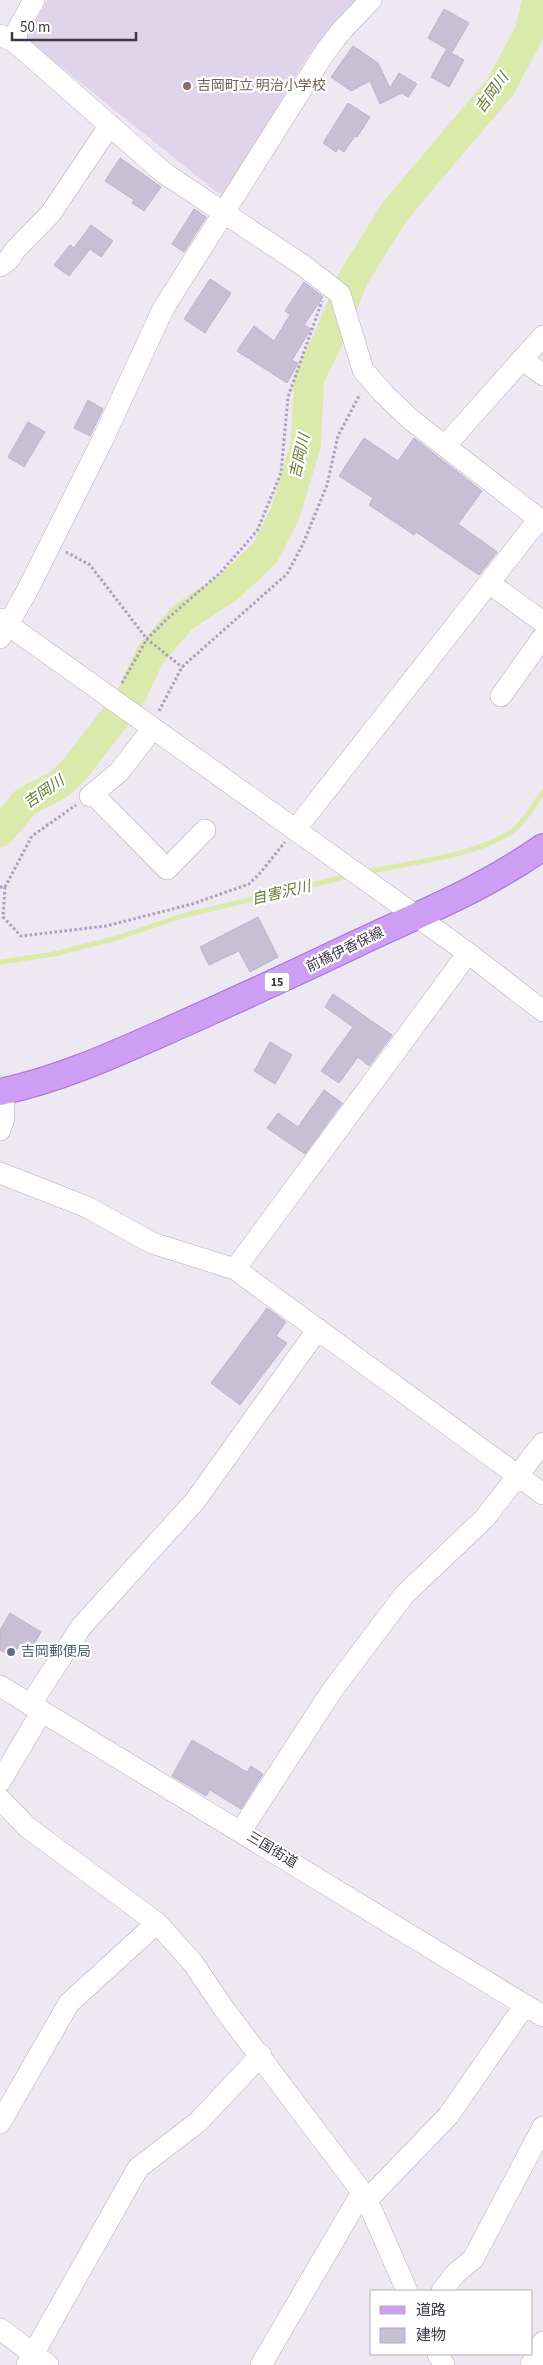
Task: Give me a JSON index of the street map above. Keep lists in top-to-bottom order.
{
  "streets": {
    "main road": ["前橋伊香保線", "15"],
    "street": ["三国街道"]
  },
  "water": ["吉岡川", "自害沢川"],
  "places": ["吉岡町立 明治小学校", "吉岡郵便局"],
  "legend": ["道路", "建物"],
  "scale_bar": "50 m"
}
